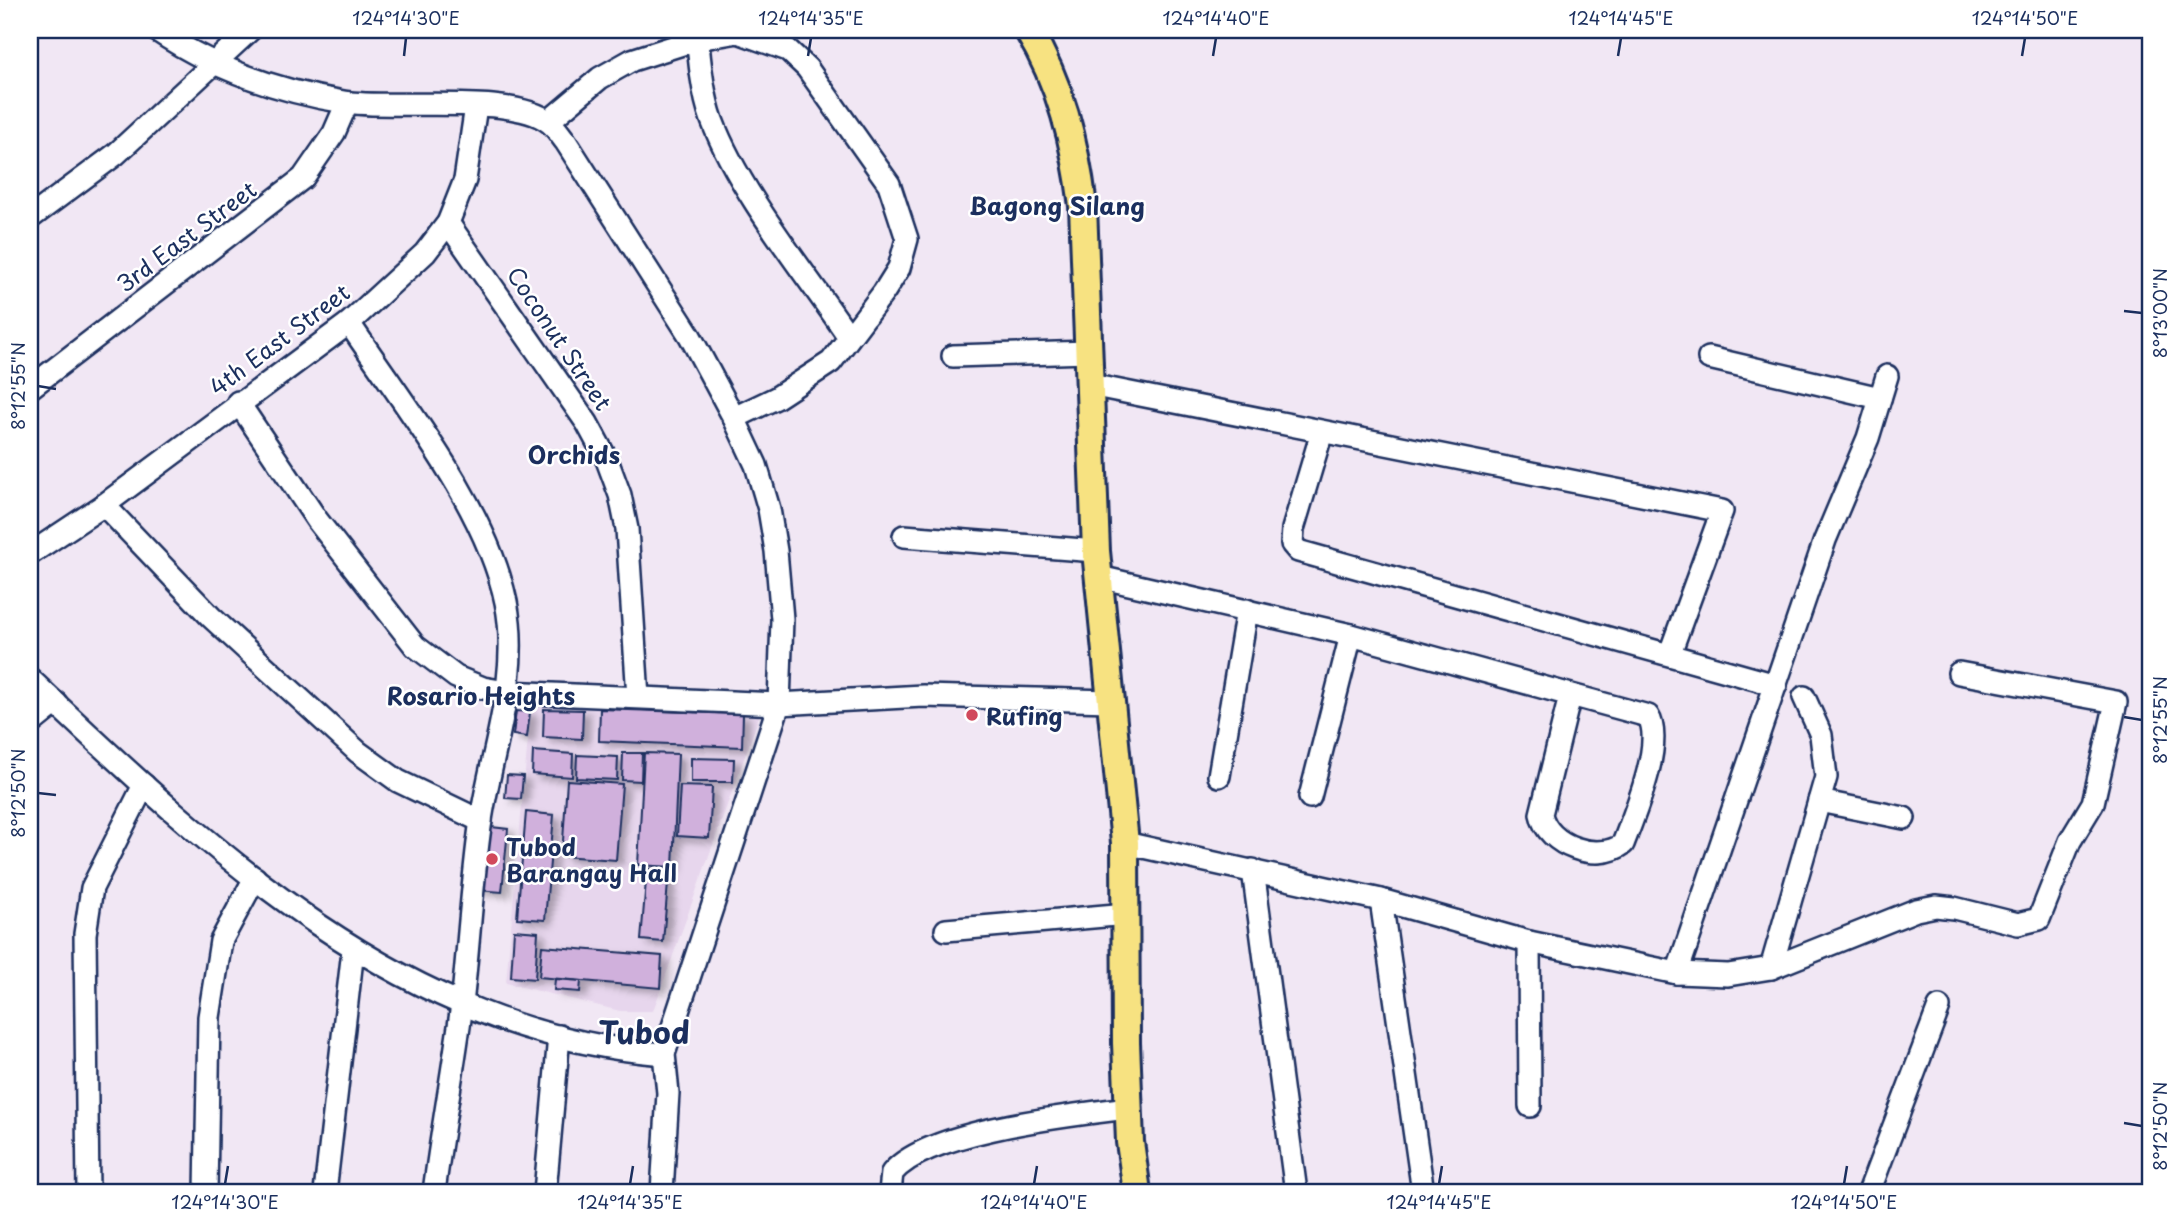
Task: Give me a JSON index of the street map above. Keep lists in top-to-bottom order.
{
  "streets": {
    "street": ["3rd East Street", "Coconut Street", "4th East Street"]
  },
  "crossings": [
    ["Coconut Street", "4th East Street"]
  ],
  "districts": [
    "Bagong Silang",
    "Orchids",
    "Rosario Heights",
    "Tubod"
  ],
  "places": ["Rufing", "Tubod Barangay Hall"],
  "coordinates": [
    "124°14'30\"E",
    "124°14'35\"E",
    "124°14'40\"E",
    "124°14'45\"E",
    "124°14'50\"E",
    "8°13'00\"N",
    "8°12'55\"N",
    "8°12'50\"N"
  ]
}
